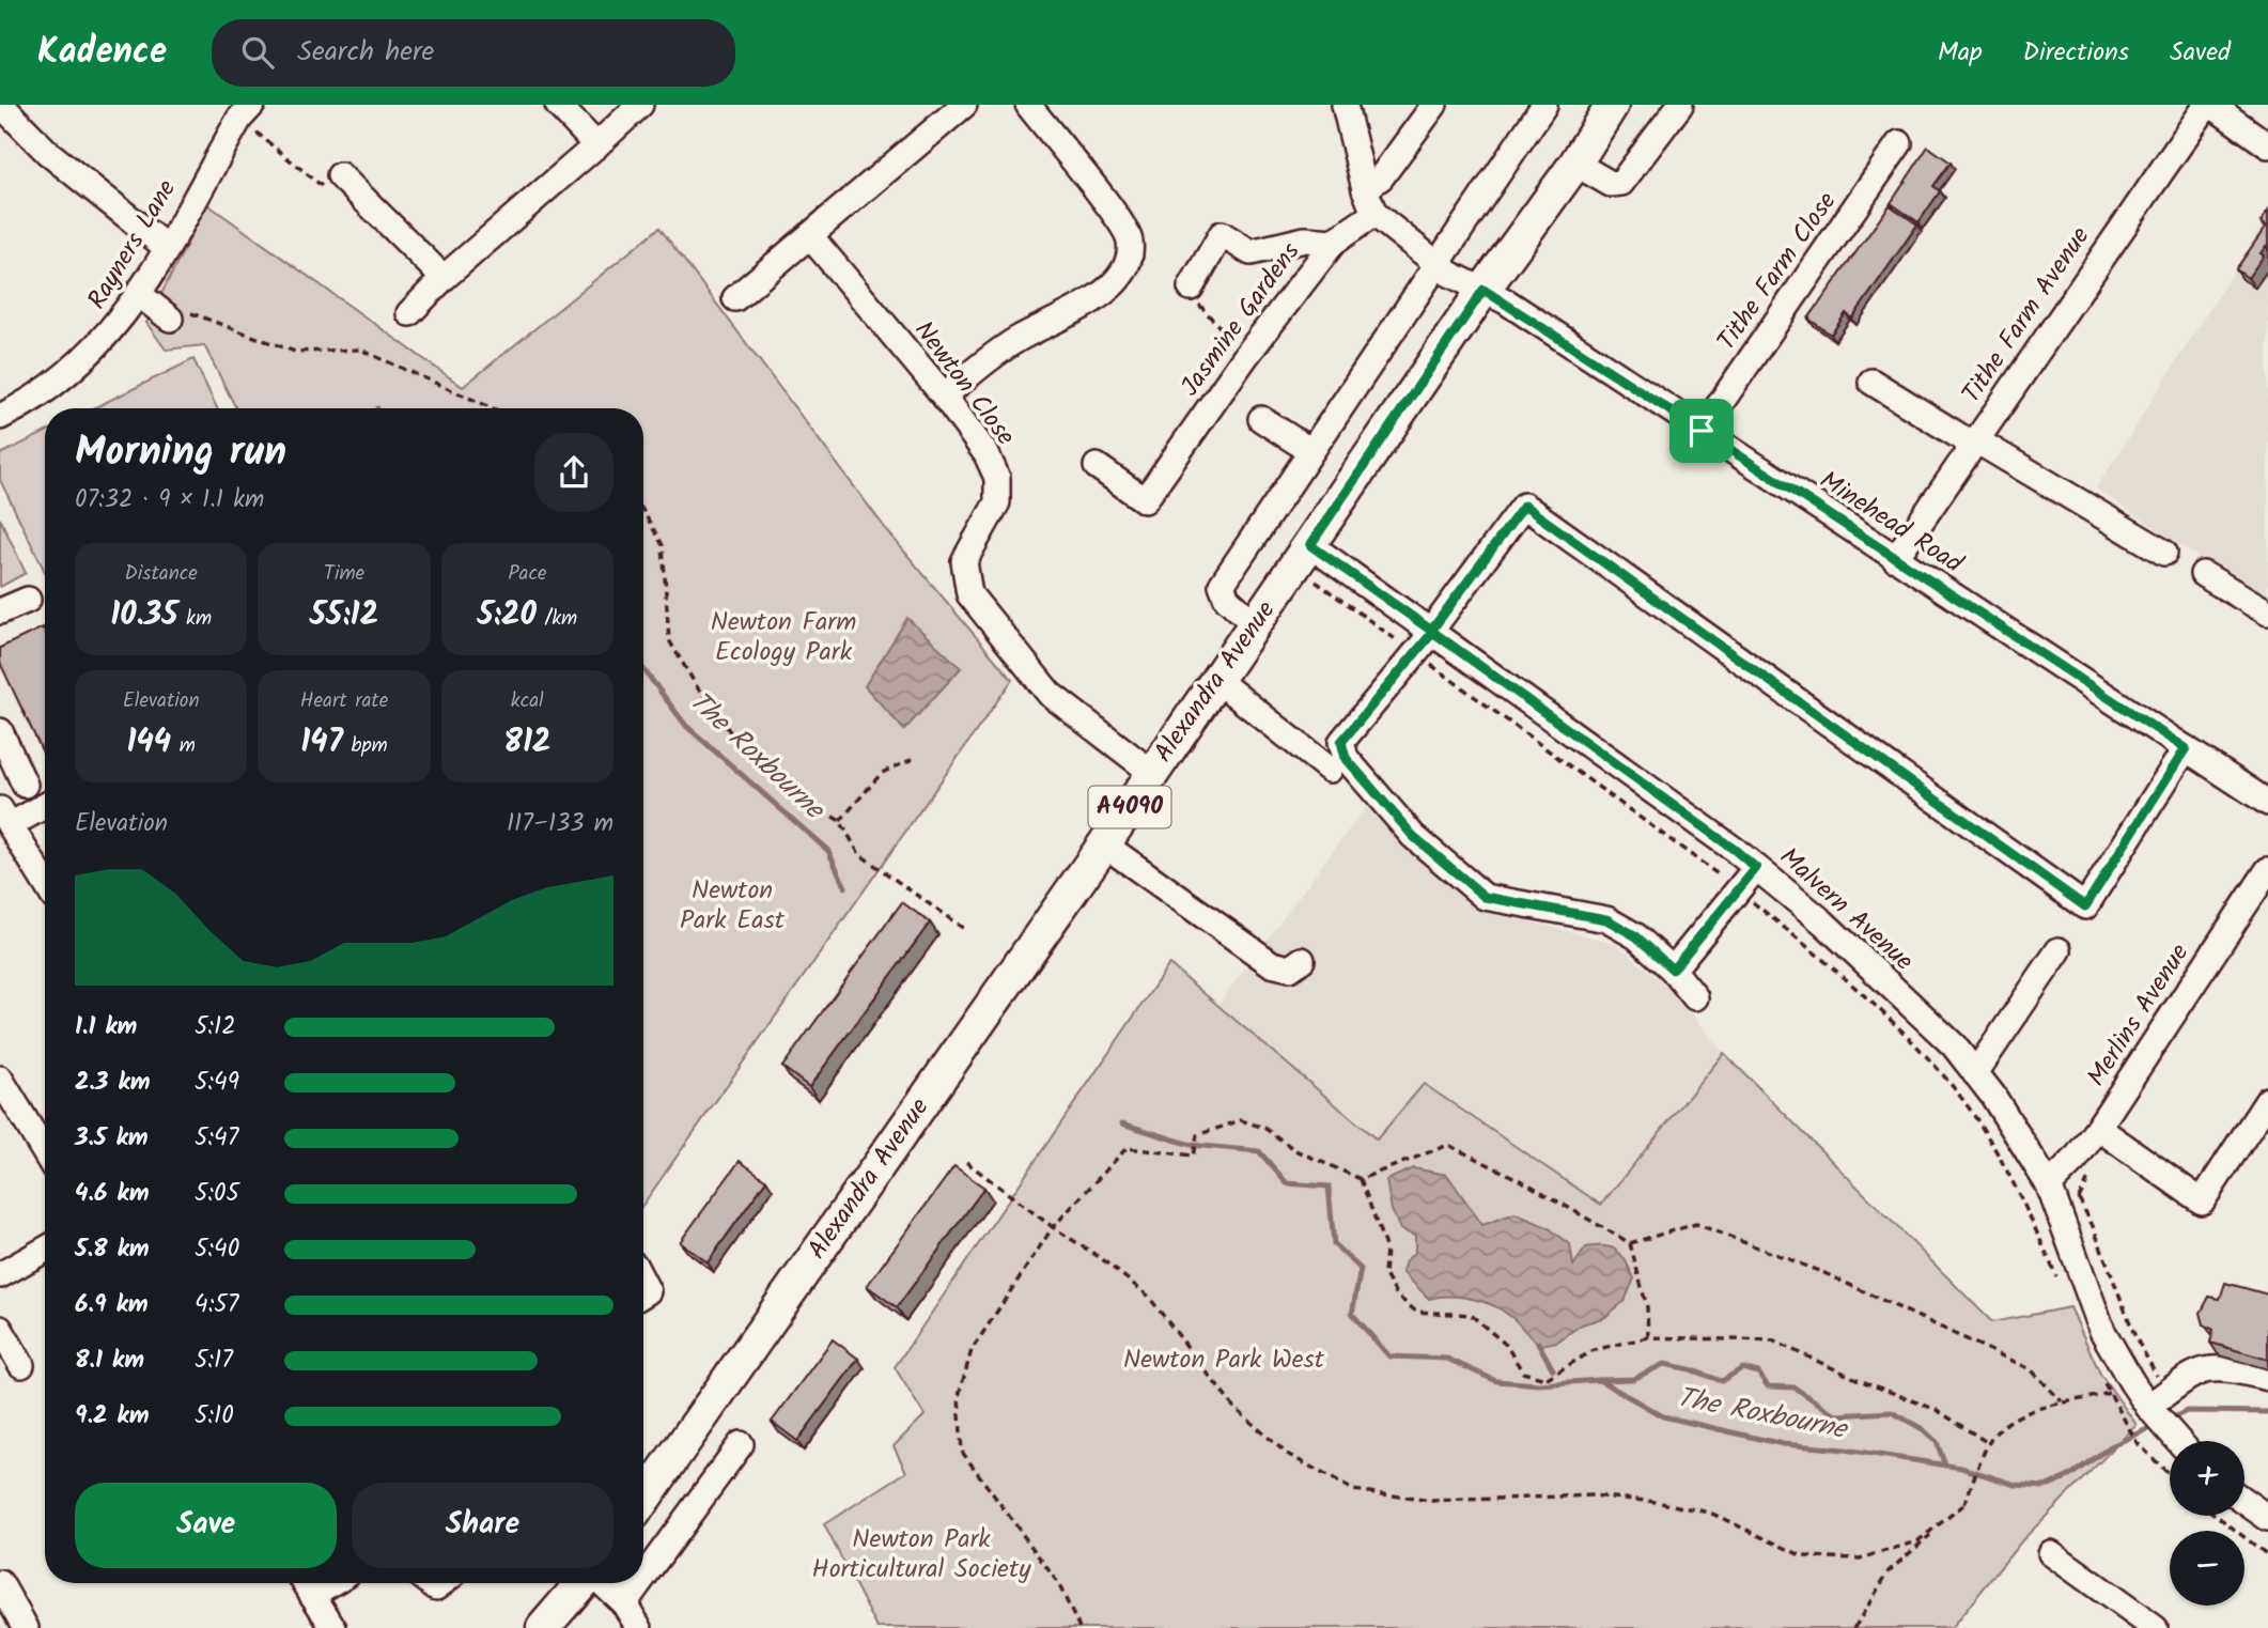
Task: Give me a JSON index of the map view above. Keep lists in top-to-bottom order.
{
  "streets": {
    "main road": ["Alexandra Avenue", "A4090"],
    "street": [
      "Rayners Lane",
      "Tithe Farm Close",
      "Tithe Farm Avenue",
      "Jasmine Gardens",
      "Newton Close",
      "Minehead Road",
      "Malvern Avenue",
      "Merlins Avenue"
    ]
  },
  "crossings": [
    ["Tithe Farm Close", "Minehead Road"],
    ["Tithe Farm Avenue", "Minehead Road"],
    ["Jasmine Gardens", "Minehead Road"],
    ["Newton Close", "Alexandra Avenue"],
    ["Minehead Road", "Alexandra Avenue"],
    ["Alexandra Avenue", "Malvern Avenue"],
    ["Malvern Avenue", "Merlins Avenue"]
  ],
  "water": ["The Roxbourne"],
  "parks": [
    "Newton Farm Ecology Park",
    "Newton Park East",
    "Newton Park West",
    "Newton Park Horticultural Society"
  ],
  "page": {
    "header": "Kadence",
    "search": "Search here",
    "nav": ["Map", "Directions", "Saved"],
    "heading": ["Morning run", "07:32 · 9 × 1.1 km"],
    "stats": [
      ["Distance", "10.35 km"],
      ["Time", "55:12"],
      ["Pace", "5:20 /km"],
      ["Elevation", "144 m"],
      ["Heart rate", "147 bpm"],
      ["kcal", "812"]
    ],
    "chart": ["Elevation", "117–133 m"],
    "list": [
      {
        "name": "1.1 km",
        "note": "5:12"
      },
      {
        "name": "2.3 km",
        "note": "5:49"
      },
      {
        "name": "3.5 km",
        "note": "5:47"
      },
      {
        "name": "4.6 km",
        "note": "5:05"
      },
      {
        "name": "5.8 km",
        "note": "5:40"
      },
      {
        "name": "6.9 km",
        "note": "4:57"
      },
      {
        "name": "8.1 km",
        "note": "5:17"
      },
      {
        "name": "9.2 km",
        "note": "5:10"
      }
    ],
    "map_buttons": ["+", "−"],
    "buttons": ["Save", "Share"]
  }
}
